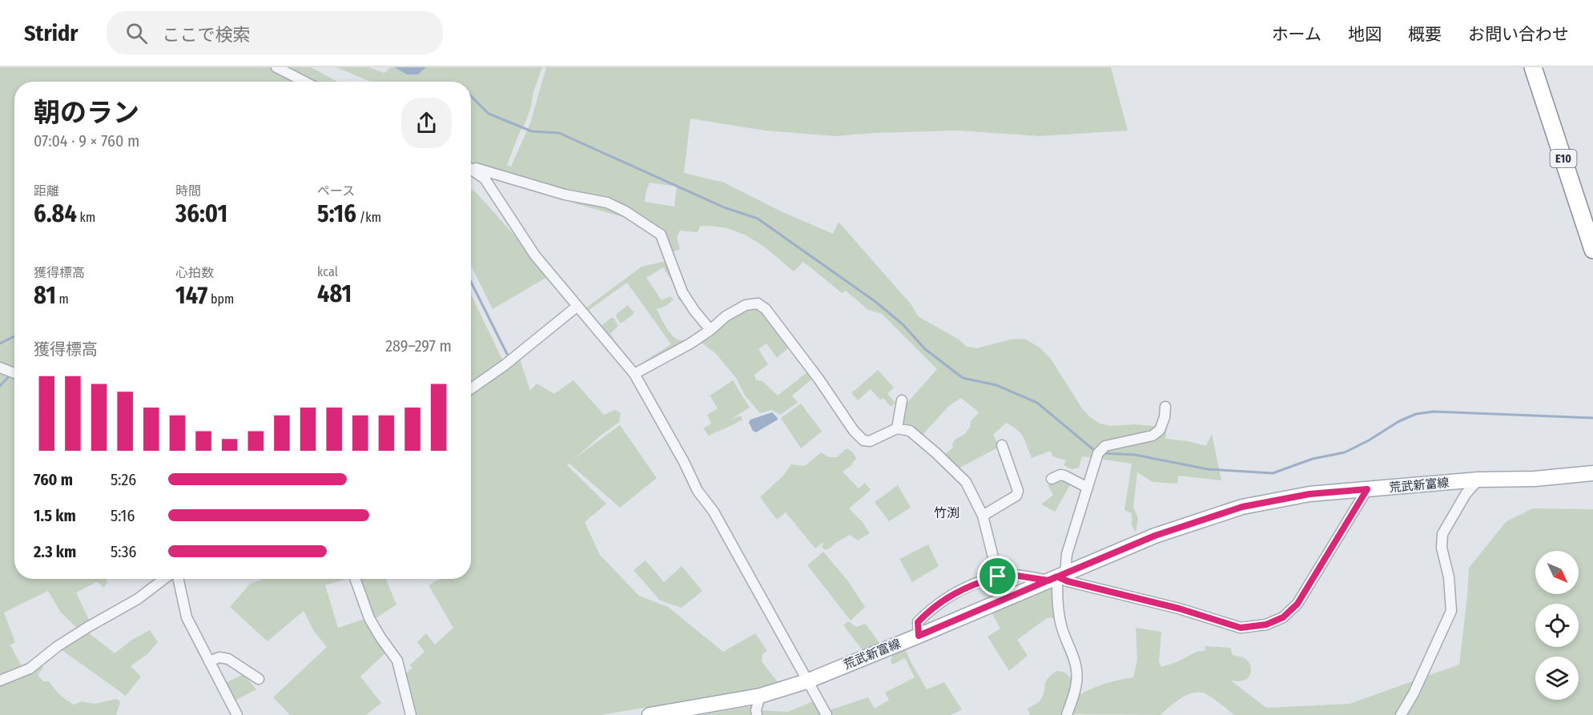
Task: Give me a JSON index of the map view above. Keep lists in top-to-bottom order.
{
  "streets": {
    "highway": ["E10"],
    "main road": ["荒武新富線"]
  },
  "districts": ["竹渕"],
  "north": "bottom right",
  "page": {
    "header": "Stridr",
    "search": "ここで検索",
    "nav": [
      "ホーム",
      "地図",
      "概要",
      "お問い合わせ"
    ],
    "heading": ["朝のラン", "07:04 · 9 × 760 m"],
    "stats": [
      ["距離", "6.84 km"],
      ["時間", "36:01"],
      ["ペース", "5:16 /km"],
      ["獲得標高", "81 m"],
      ["心拍数", "147 bpm"],
      ["kcal", "481"]
    ],
    "chart": ["獲得標高", "289–297 m"],
    "list": [
      {
        "name": "760 m",
        "note": "5:26"
      },
      {
        "name": "1.5 km",
        "note": "5:16"
      },
      {
        "name": "2.3 km",
        "note": "5:36"
      }
    ]
  }
}
